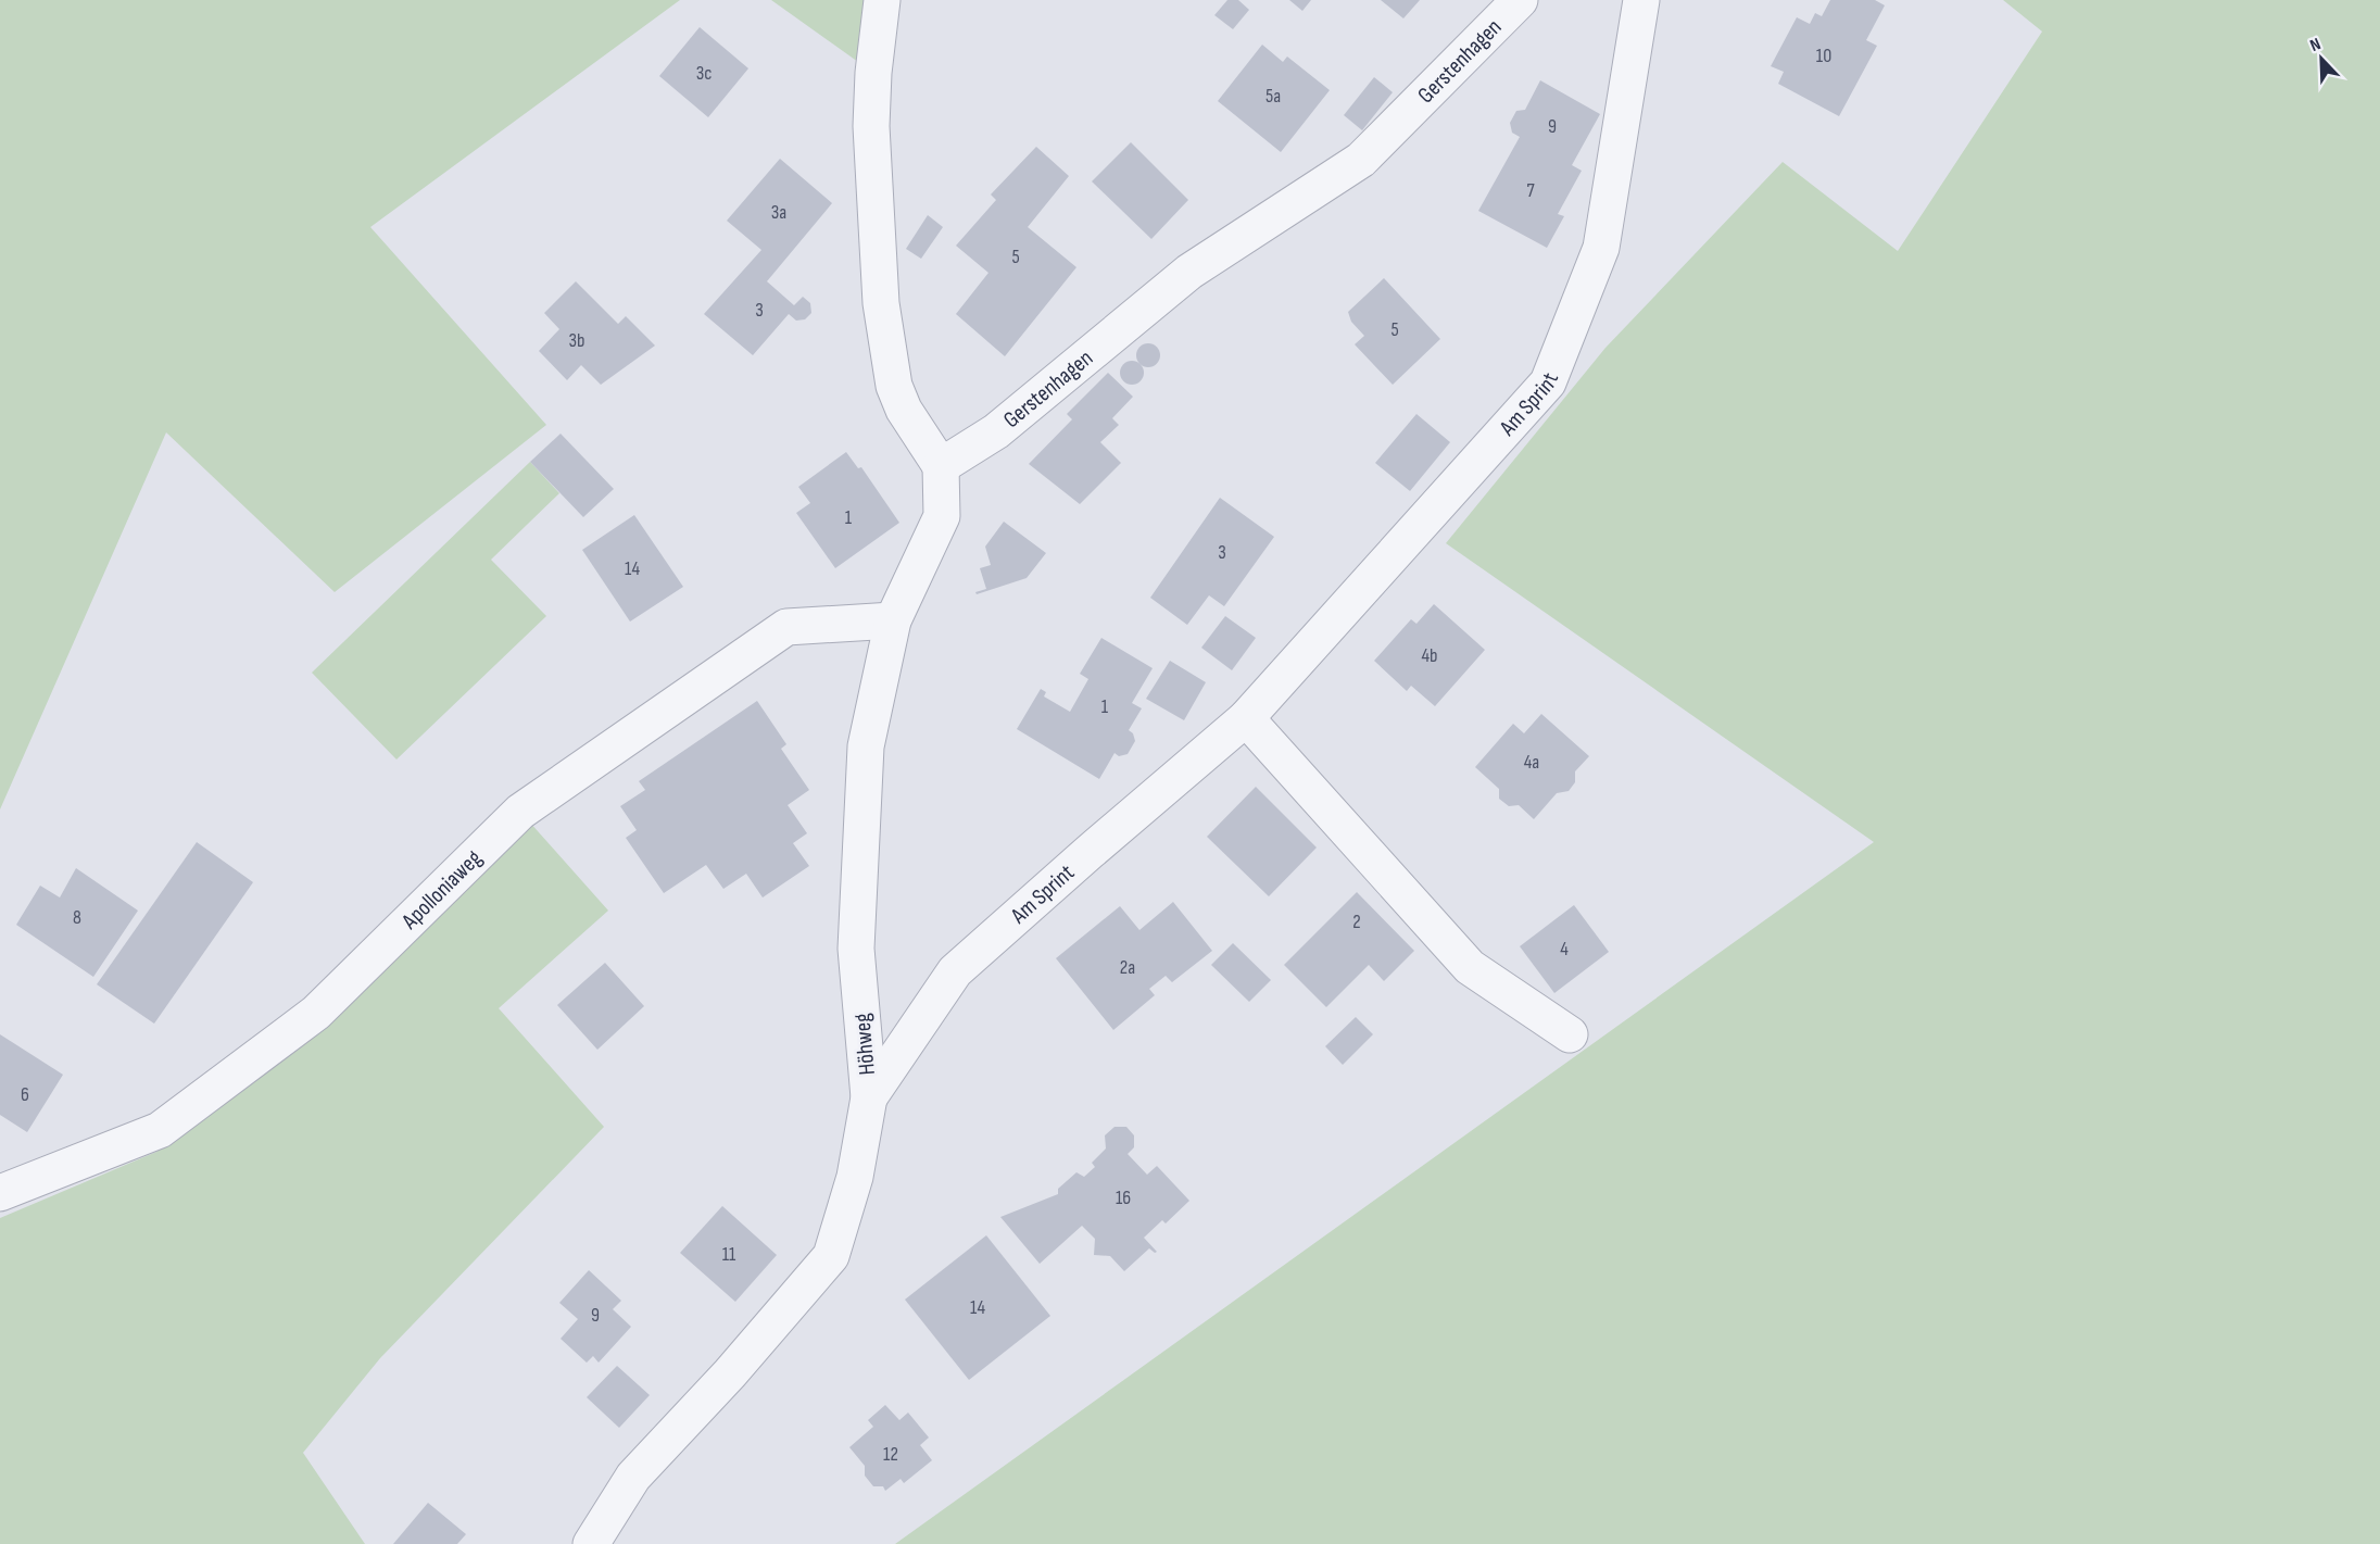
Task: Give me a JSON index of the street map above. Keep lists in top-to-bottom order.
{
  "streets": {
    "street": [
      "Gerstenhagen",
      "Am Sprint",
      "Apolloniaweg",
      "Höhweg"
    ]
  },
  "crossings": [
    ["Gerstenhagen", "Höhweg"],
    ["Am Sprint", "Höhweg"],
    ["Apolloniaweg", "Höhweg"]
  ],
  "house_numbers": [
    "10",
    "3c",
    "5a",
    "9",
    "7",
    "3a",
    "5",
    "3",
    "5",
    "3b",
    "1",
    "3",
    "14",
    "4b",
    "1",
    "4a",
    "8",
    "2",
    "4",
    "2a",
    "6",
    "16",
    "11",
    "14",
    "9",
    "12"
  ],
  "north": "top left"
}
